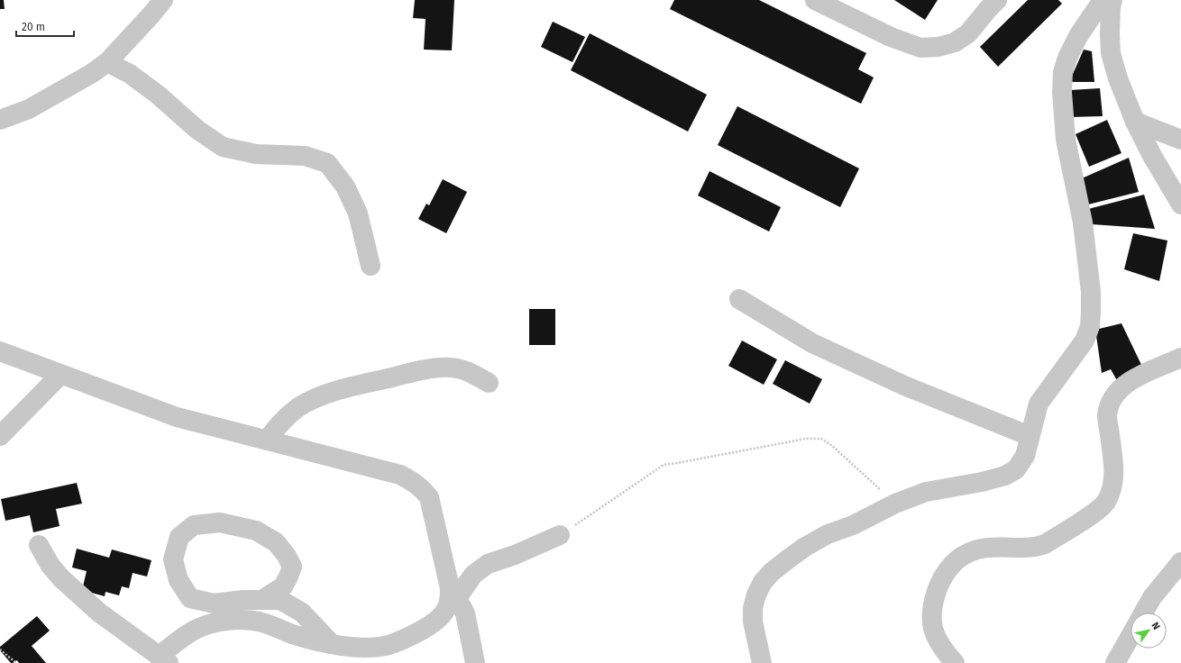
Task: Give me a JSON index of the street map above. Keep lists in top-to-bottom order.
{
  "scale_bar": "20 m",
  "north": "top right"
}
